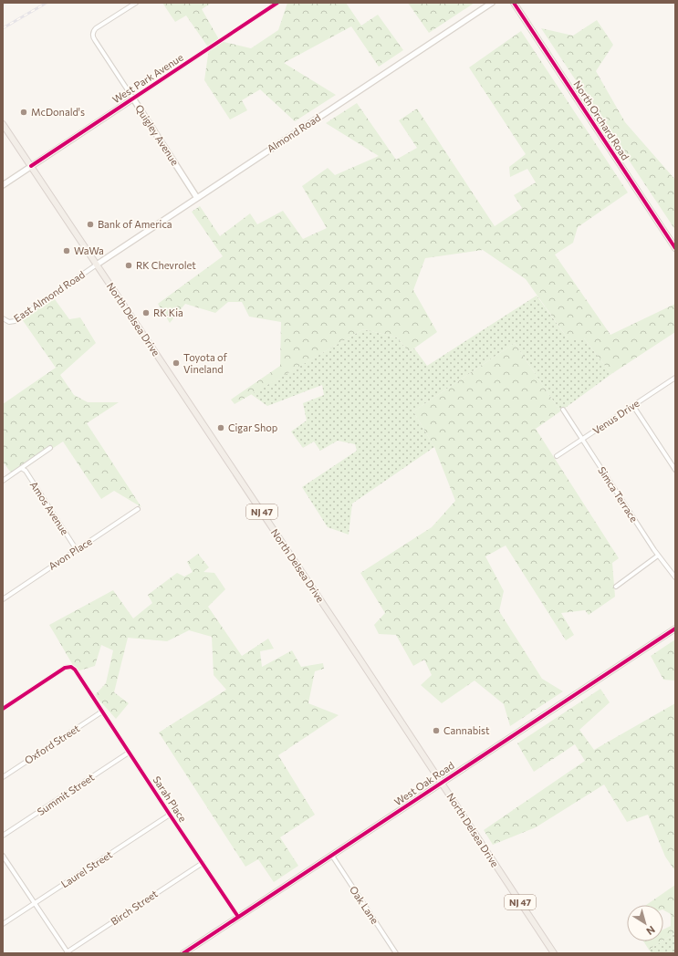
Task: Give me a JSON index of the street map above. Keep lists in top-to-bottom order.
{
  "streets": {
    "main road": ["North Delsea Drive", "NJ 47"],
    "street": [
      "West Park Avenue",
      "North Orchard Road",
      "Almond Road",
      "Quigley Avenue",
      "East Almond Road",
      "Venus Drive",
      "Simca Terrace",
      "Amos Avenue",
      "Avon Place",
      "Oxford Street",
      "West Oak Road",
      "Summit Street",
      "Sarah Place",
      "Laurel Street",
      "Oak Lane",
      "Birch Street"
    ]
  },
  "crossings": [
    ["West Park Avenue", "Quigley Avenue"],
    ["West Park Avenue", "North Delsea Drive"],
    ["Almond Road", "Quigley Avenue"],
    ["Almond Road", "East Almond Road"],
    ["Almond Road", "North Delsea Drive"],
    ["East Almond Road", "North Delsea Drive"],
    ["North Delsea Drive", "West Oak Road"],
    ["Venus Drive", "Simca Terrace"],
    ["Amos Avenue", "Avon Place"],
    ["Oxford Street", "Sarah Place"],
    ["West Oak Road", "Sarah Place"],
    ["West Oak Road", "Oak Lane"],
    ["Summit Street", "Sarah Place"],
    ["Sarah Place", "Laurel Street"],
    ["Sarah Place", "Birch Street"]
  ],
  "places": [
    "McDonald's",
    "Bank of America",
    "WaWa",
    "RK Chevrolet",
    "RK Kia",
    "Toyota of Vineland",
    "Cigar Shop",
    "Cannabist"
  ],
  "north": "bottom right"
}
